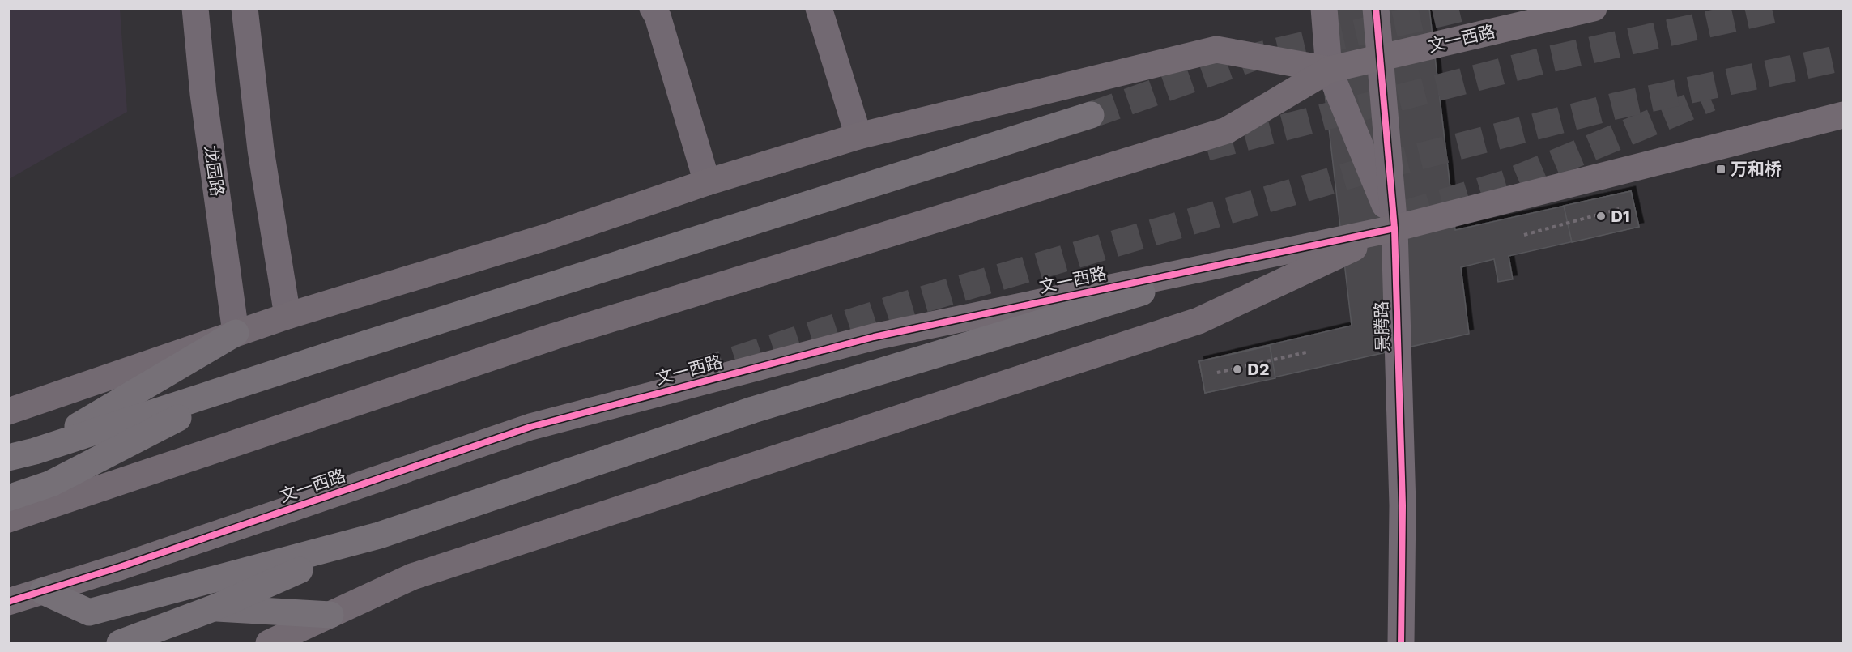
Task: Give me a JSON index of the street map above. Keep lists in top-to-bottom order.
{
  "streets": {
    "main road": ["文一西路"],
    "street": ["龙园路", "景腾路"]
  },
  "crossings": [
    ["文一西路", "龙园路"],
    ["文一西路", "景腾路"]
  ],
  "places": {
    "transit": ["万和桥"],
    "other": ["D1", "D2"]
  }
}
